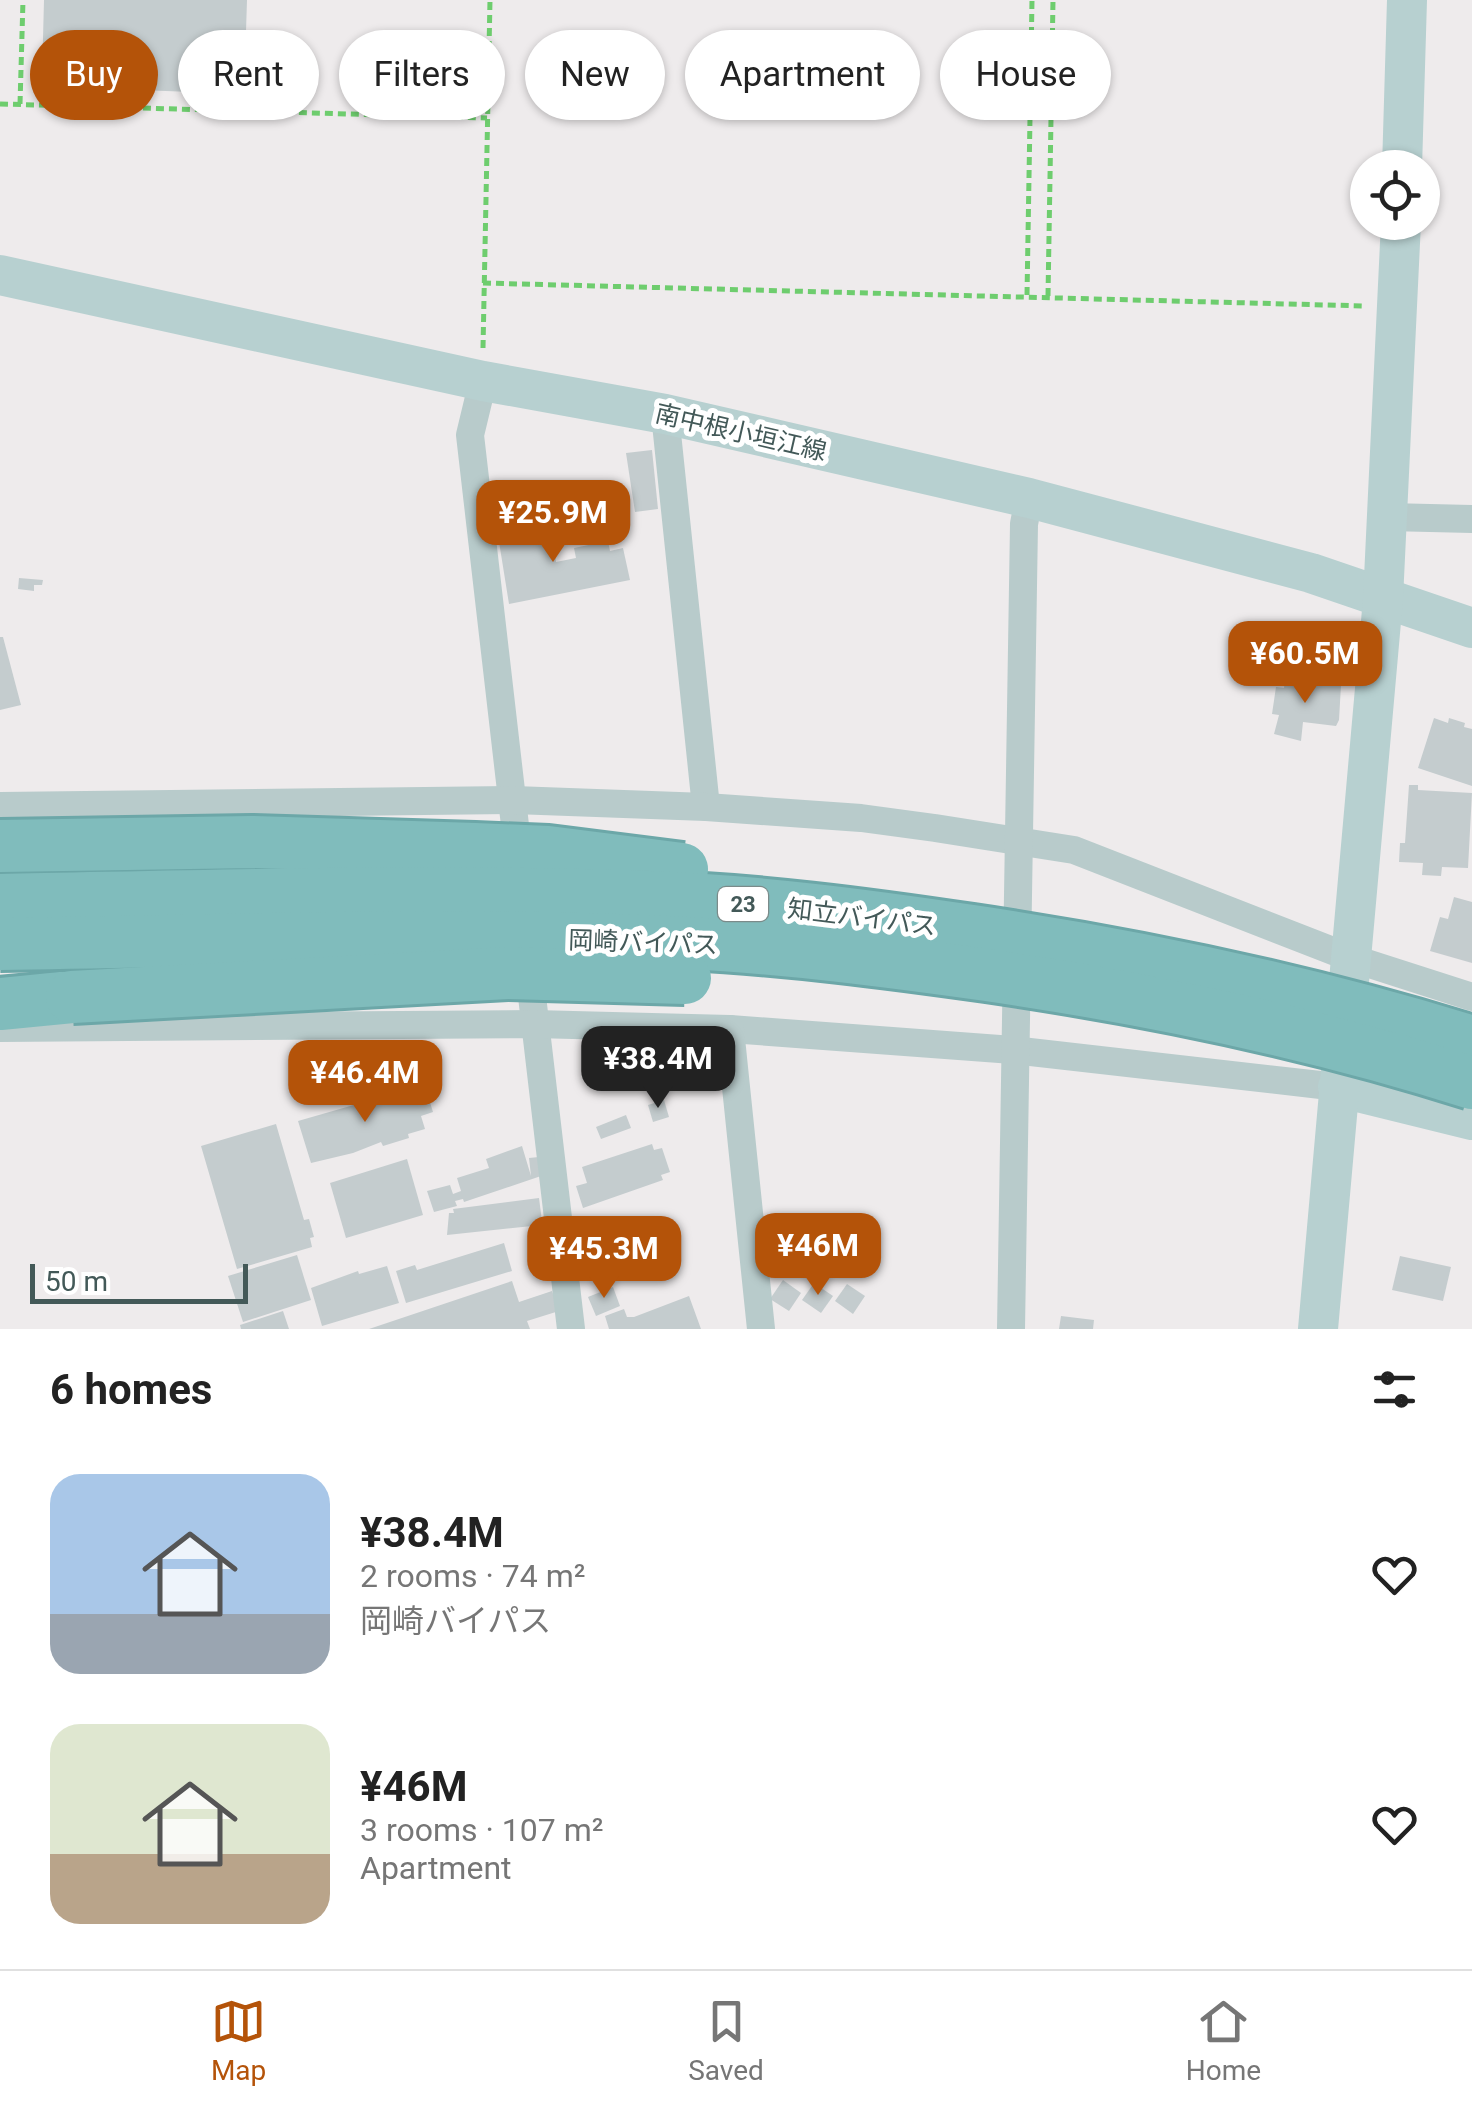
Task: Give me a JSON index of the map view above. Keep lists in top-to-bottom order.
{
  "streets": {
    "highway": ["23", "知立バイパス", "岡崎バイパス"],
    "main road": ["南中根小垣江線"]
  },
  "crossings": [
    ["23", "知立バイパス"],
    ["23", "岡崎バイパス"]
  ],
  "scale_bar": "50 m",
  "page": {
    "chip": [
      "Buy",
      "Rent",
      "Filters",
      "New",
      "Apartment",
      "House"
    ],
    "price": [
      "¥25.9M",
      "¥60.5M",
      "¥38.4M",
      "¥46.4M",
      "¥46M",
      "¥45.3M"
    ],
    "scale": "50 m",
    "heading": "6 homes",
    "list": [
      {
        "name": "¥38.4M",
        "note": "2 rooms · 74 m² · 岡崎バイパス"
      },
      {
        "name": "¥46M",
        "note": "3 rooms · 107 m² · Apartment"
      }
    ],
    "tabs": ["Map", "Saved", "Home"]
  }
}
